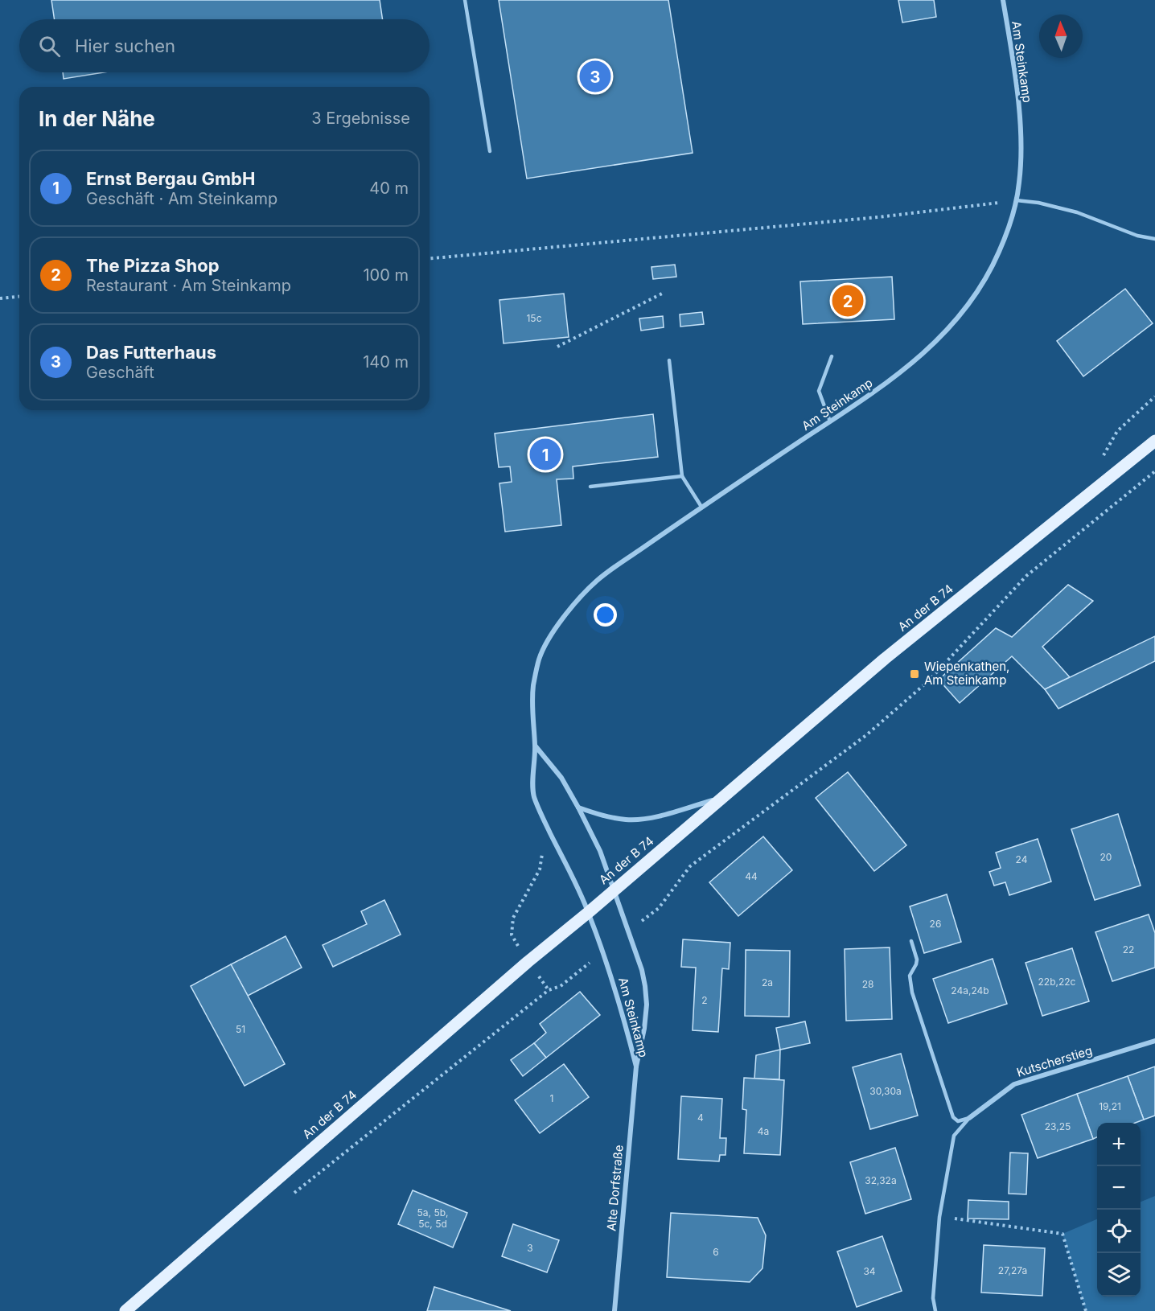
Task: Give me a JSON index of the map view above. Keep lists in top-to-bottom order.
{
  "streets": {
    "main road": ["An der B 74"],
    "street": ["Am Steinkamp", "Kutscherstieg", "Alte Dorfstraße"]
  },
  "crossings": [
    ["Am Steinkamp", "An der B 74"],
    ["Am Steinkamp", "Alte Dorfstraße"]
  ],
  "places": {
    "transit": ["Wiepenkathen, Am Steinkamp"]
  },
  "house_numbers": [
    "15c",
    "20",
    "24",
    "44",
    "26",
    "22",
    "22b,22c",
    "2a",
    "28",
    "24a,24b",
    "2",
    "51",
    "30,30a",
    "1",
    "19,21",
    "4",
    "23,25",
    "4a",
    "32,32a",
    "5a, 5b, 5c, 5d",
    "3",
    "6",
    "27,27a",
    "34"
  ],
  "north": "top",
  "page": {
    "search": "Hier suchen",
    "pins": ["3", "2", "1"],
    "heading": ["In der Nähe", "3 Ergebnisse"],
    "list": [
      {
        "mark": "1",
        "name": "Ernst Bergau GmbH",
        "note": "Geschäft · Am Steinkamp",
        "value": "40 m"
      },
      {
        "mark": "2",
        "name": "The Pizza Shop",
        "note": "Restaurant · Am Steinkamp",
        "value": "100 m"
      },
      {
        "mark": "3",
        "name": "Das Futterhaus",
        "note": "Geschäft",
        "value": "140 m"
      }
    ],
    "map_buttons": ["+", "−"]
  }
}
